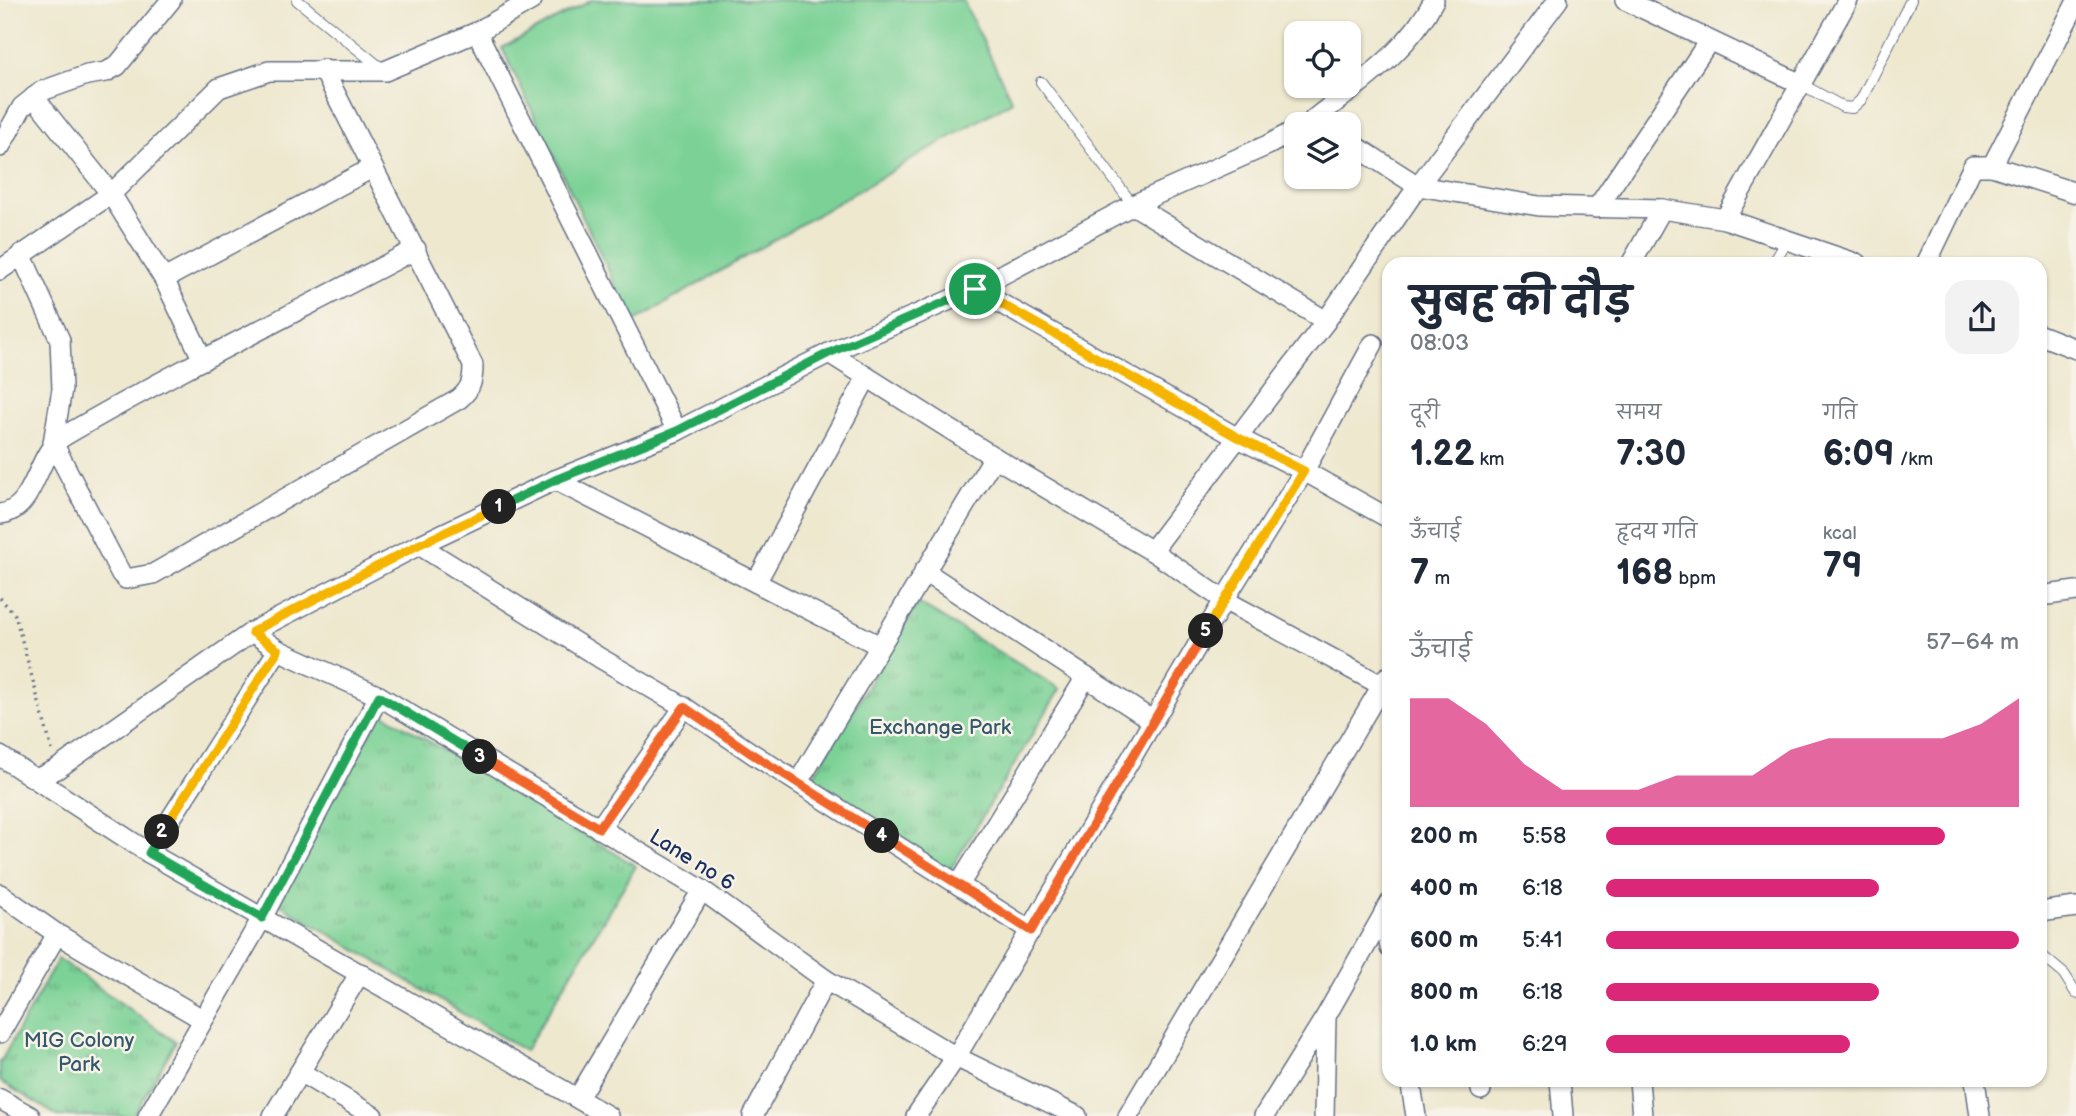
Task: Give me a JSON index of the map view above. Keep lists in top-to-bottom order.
{
  "streets": {
    "street": ["Lane no 6"]
  },
  "parks": ["Exchange Park", "MIG Colony Park"],
  "page": {
    "heading": ["सुबह की दौड़", "08:03"],
    "stats": [
      ["दूरी", "1.22 km"],
      ["समय", "7:30"],
      ["गति", "6:09 /km"],
      ["ऊँचाई", "7 m"],
      ["हृदय गति", "168 bpm"],
      ["kcal", "79"]
    ],
    "pins": [
      "1",
      "5",
      "3",
      "2",
      "4"
    ],
    "chart": ["ऊँचाई", "57–64 m"],
    "list": [
      {
        "name": "200 m",
        "note": "5:58"
      },
      {
        "name": "400 m",
        "note": "6:18"
      },
      {
        "name": "600 m",
        "note": "5:41"
      },
      {
        "name": "800 m",
        "note": "6:18"
      },
      {
        "name": "1.0 km",
        "note": "6:29"
      }
    ]
  }
}
